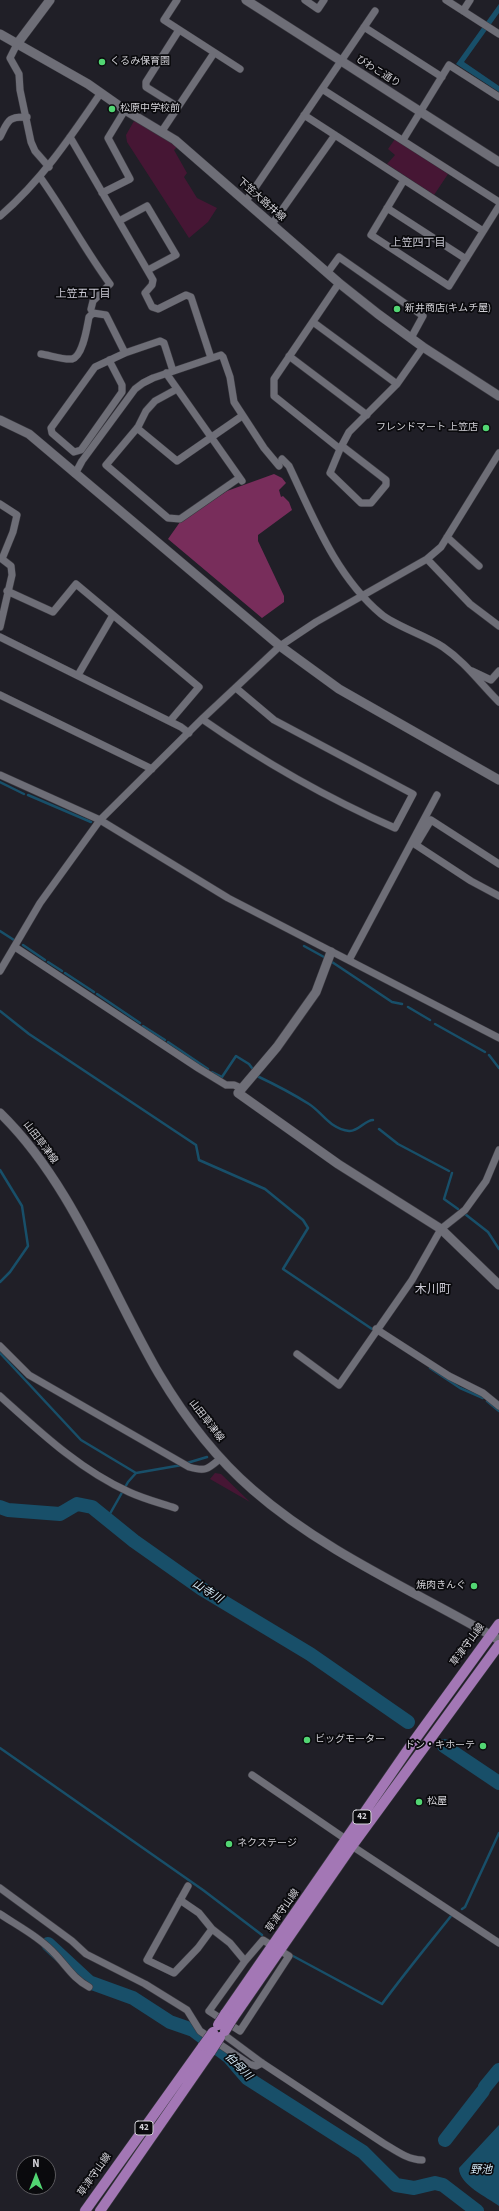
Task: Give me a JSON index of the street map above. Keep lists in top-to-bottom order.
{
  "streets": {
    "main road": ["草津守山線", "42"],
    "street": ["びわこ通り", "下笠大路井線", "山田草津線"]
  },
  "crossings": [
    ["山田草津線", "草津守山線"]
  ],
  "districts": ["上笠四丁目", "上笠五丁目", "木川町"],
  "water": ["山寺川", "伯母川", "野池"],
  "places": [
    "くるみ保育園",
    "松原中学校前",
    "新井商店(キムチ屋)",
    "フレンドマート 上笠店",
    "焼肉きんぐ",
    "ビッグモーター",
    "ドン・キホーテ",
    "松屋",
    "ネクステージ"
  ],
  "north": "top"
}
